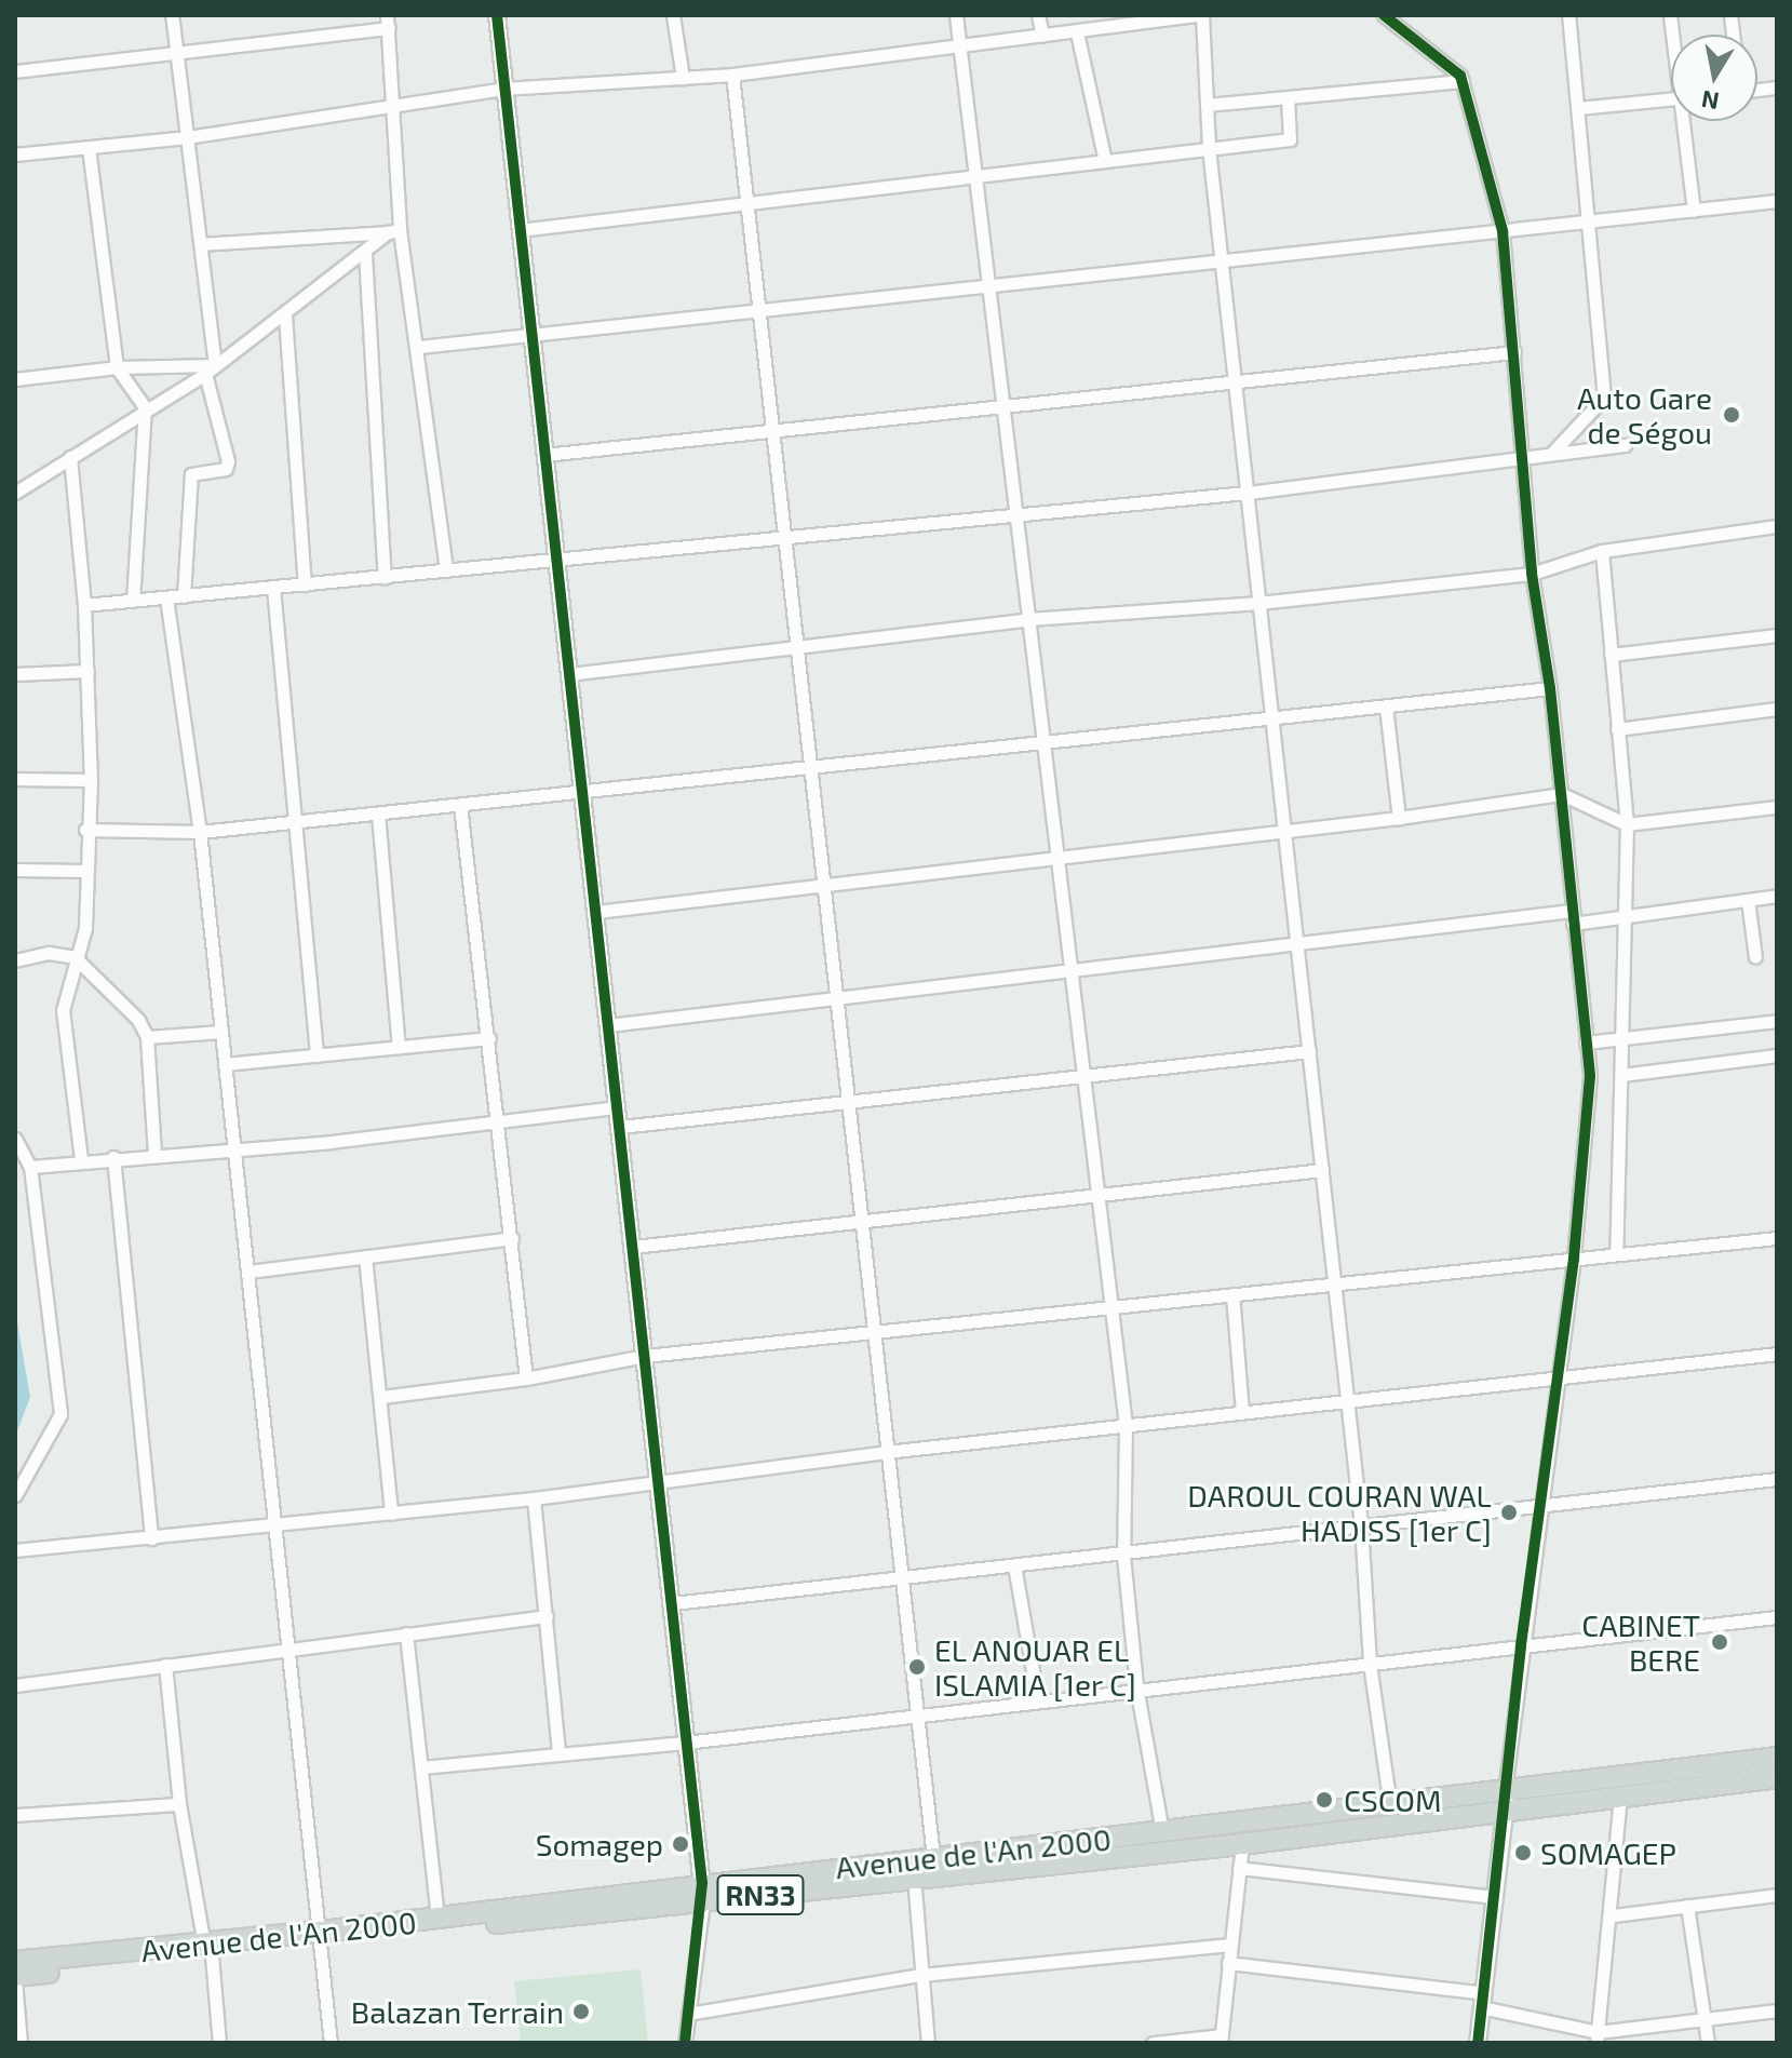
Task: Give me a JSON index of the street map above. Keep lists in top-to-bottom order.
{
  "streets": {
    "main road": ["Avenue de l'An 2000", "RN33"]
  },
  "places": [
    "Auto Gare de Ségou",
    "DAROUL COURAN WAL HADISS [1er C]",
    "CABINET BERE",
    "EL ANOUAR EL ISLAMIA [1er C]",
    "CSCOM",
    "Somagep",
    "SOMAGEP",
    "Balazan Terrain"
  ],
  "north": "bottom"
}
